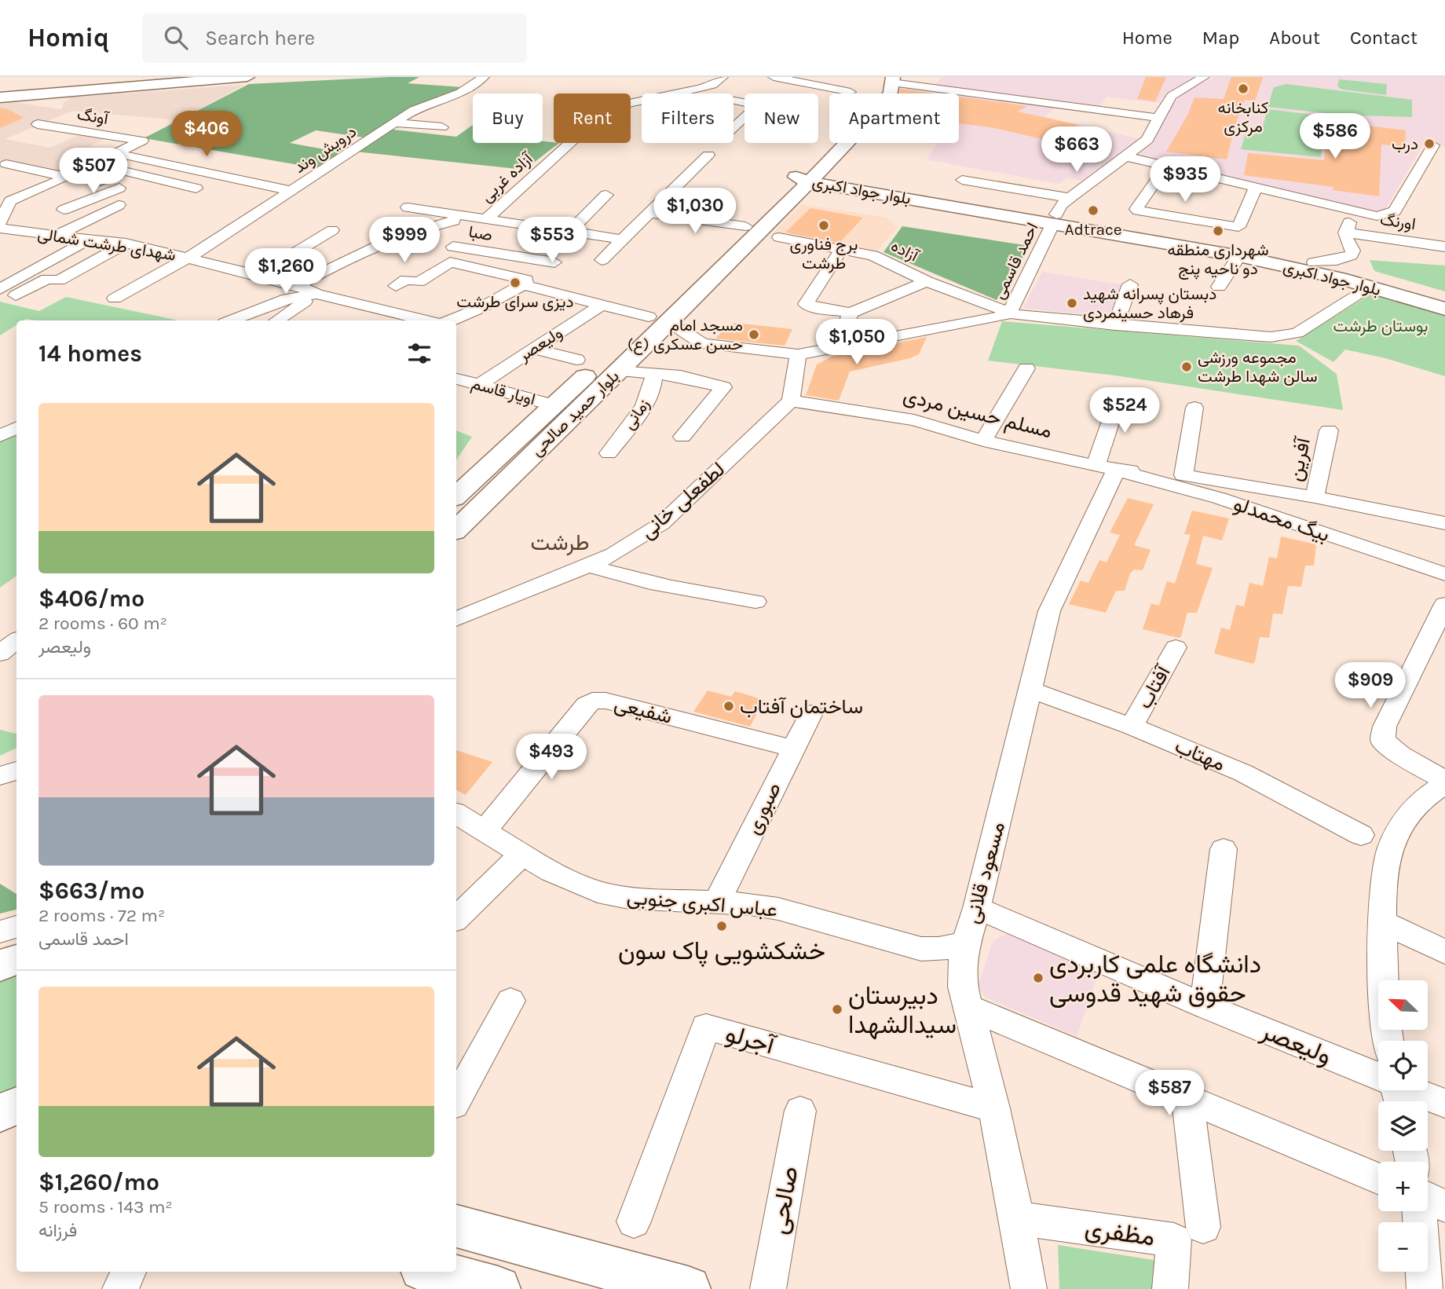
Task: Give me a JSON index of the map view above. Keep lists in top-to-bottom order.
{
  "streets": {
    "main road": ["بلوار جواد اکبری", "بلوار حمید صالحی"],
    "street": [
      "آونگ",
      "درویش‌ وند",
      "آزاده غربی",
      "اورنگ",
      "صبا",
      "شهدای طرشت شمالی",
      "آزاده",
      "احمد قاسمی",
      "ولیعصر",
      "اویار قاسم",
      "مسلم حسین مردی",
      "زمانی",
      "آفرین",
      "لطفعلی خانی",
      "بیگ محمدلو",
      "آفتاب",
      "شفیعی",
      "مهتاب",
      "صبوری",
      "مسعود قلانی",
      "عباس اکبری جنوبی",
      "آجرلو",
      "صالحی",
      "مظفری"
    ]
  },
  "crossings": [
    ["درویش‌ وند", "شهدای طرشت شمالی"],
    ["بلوار جواد اکبری", "احمد قاسمی"],
    ["بلوار جواد اکبری", "بلوار حمید صالحی"],
    ["آزاده", "احمد قاسمی"],
    ["ولیعصر", "اویار قاسم"],
    ["ولیعصر", "مسعود قلانی"],
    ["اویار قاسم", "بلوار حمید صالحی"],
    ["بلوار حمید صالحی", "زمانی"],
    ["مسلم حسین مردی", "آفرین"],
    ["مسلم حسین مردی", "لطفعلی خانی"],
    ["مسلم حسین مردی", "بیگ محمدلو"],
    ["مسلم حسین مردی", "مسعود قلانی"],
    ["بیگ محمدلو", "مسعود قلانی"],
    ["آفتاب", "مهتاب"],
    ["شفیعی", "صبوری"],
    ["شفیعی", "عباس اکبری جنوبی"],
    ["مهتاب", "مسعود قلانی"],
    ["صبوری", "عباس اکبری جنوبی"],
    ["مسعود قلانی", "عباس اکبری جنوبی"],
    ["مسعود قلانی", "آجرلو"],
    ["مسعود قلانی", "مظفری"]
  ],
  "districts": ["طرشت"],
  "parks": ["بوستان طرشت"],
  "places": [
    "کنابخانه مرکزی",
    "درب",
    "Adtrace",
    "برج فناوری طرشت",
    "شهرداری منطقه دو ناحیه پنج",
    "دیزی سرای طرشت",
    "دبستان پسرانه شهيد فرهاد حسينمردی",
    "مسجد امام حسن عسکری (ع)",
    "مجموعه ورزشی سالن شهدا طرشت",
    "ساختمان آفتاب",
    "خشکشویی پاک سون",
    "دانشگاه علمی کاربردی حقوق شهید قدوسی",
    "دبيرستان سیدالشهدا"
  ],
  "north": "top left",
  "page": {
    "header": "Homiq",
    "search": "Search here",
    "nav": [
      "Home",
      "Map",
      "About",
      "Contact"
    ],
    "chip": [
      "Buy",
      "Rent",
      "Filters",
      "New",
      "Apartment"
    ],
    "price": [
      "$406",
      "$586",
      "$663",
      "$507",
      "$935",
      "$1,030",
      "$999",
      "$553",
      "$1,260",
      "$1,050",
      "$524",
      "$909",
      "$493",
      "$587"
    ],
    "heading": "14 homes",
    "list": [
      {
        "name": "$406/mo",
        "note": "2 rooms · 60 m² · ولیعصر"
      },
      {
        "name": "$663/mo",
        "note": "2 rooms · 72 m² · احمد قاسمی"
      },
      {
        "name": "$1,260/mo",
        "note": "5 rooms · 143 m² · فرزانه"
      }
    ],
    "map_buttons": ["+", "−"]
  }
}
